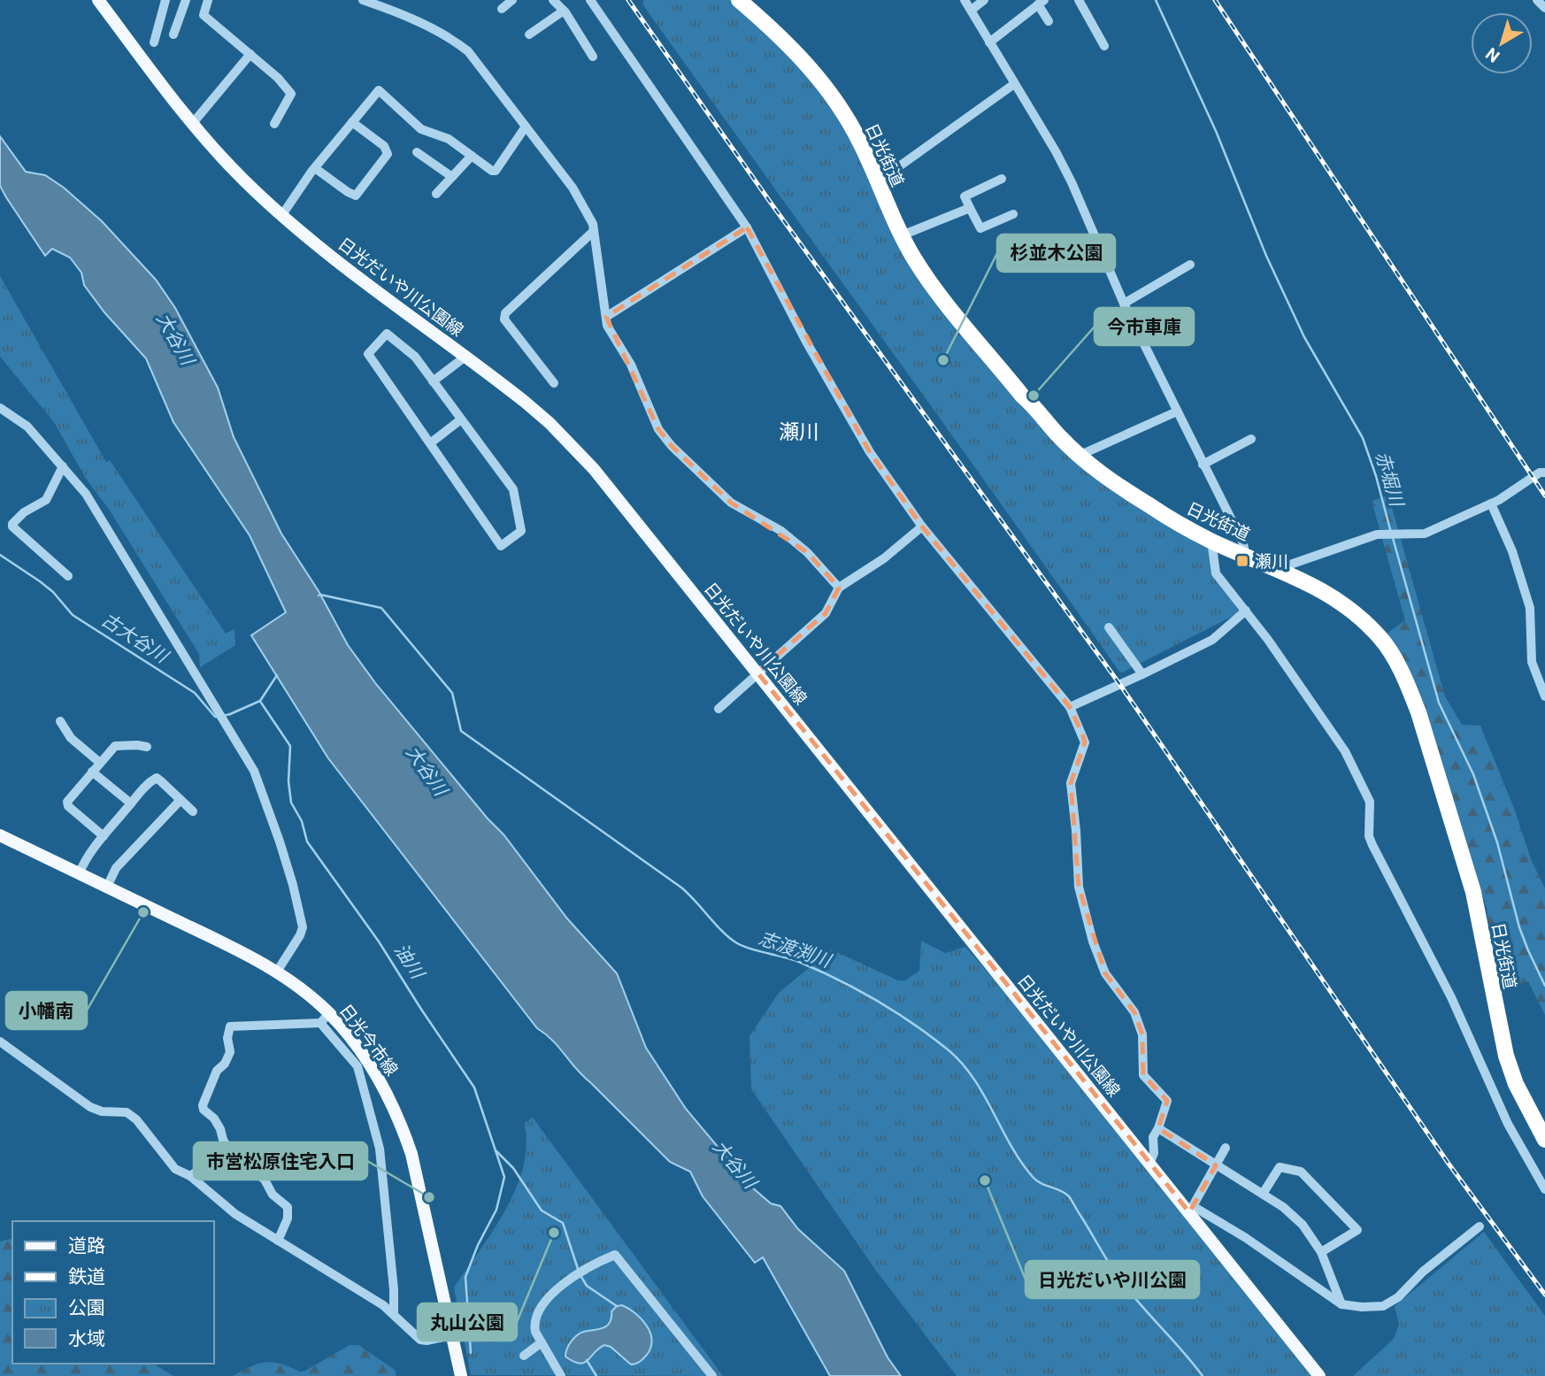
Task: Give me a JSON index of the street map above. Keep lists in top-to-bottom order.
{
  "streets": {
    "highway": ["日光街道"],
    "main road": ["日光だいや川公園線", "日光今市線"]
  },
  "districts": ["瀬川"],
  "water": [
    "大谷川",
    "赤堀川",
    "古大谷川",
    "志渡渕川",
    "油川"
  ],
  "places": {
    "other": [
      "杉並木公園",
      "今市車庫",
      "小幡南",
      "日光だいや川公園",
      "市営松原住宅入口",
      "丸山公園"
    ],
    "transit": ["瀬川"]
  },
  "legend": [
    "道路",
    "鉄道",
    "公園",
    "水域"
  ],
  "north": "bottom left"
}
